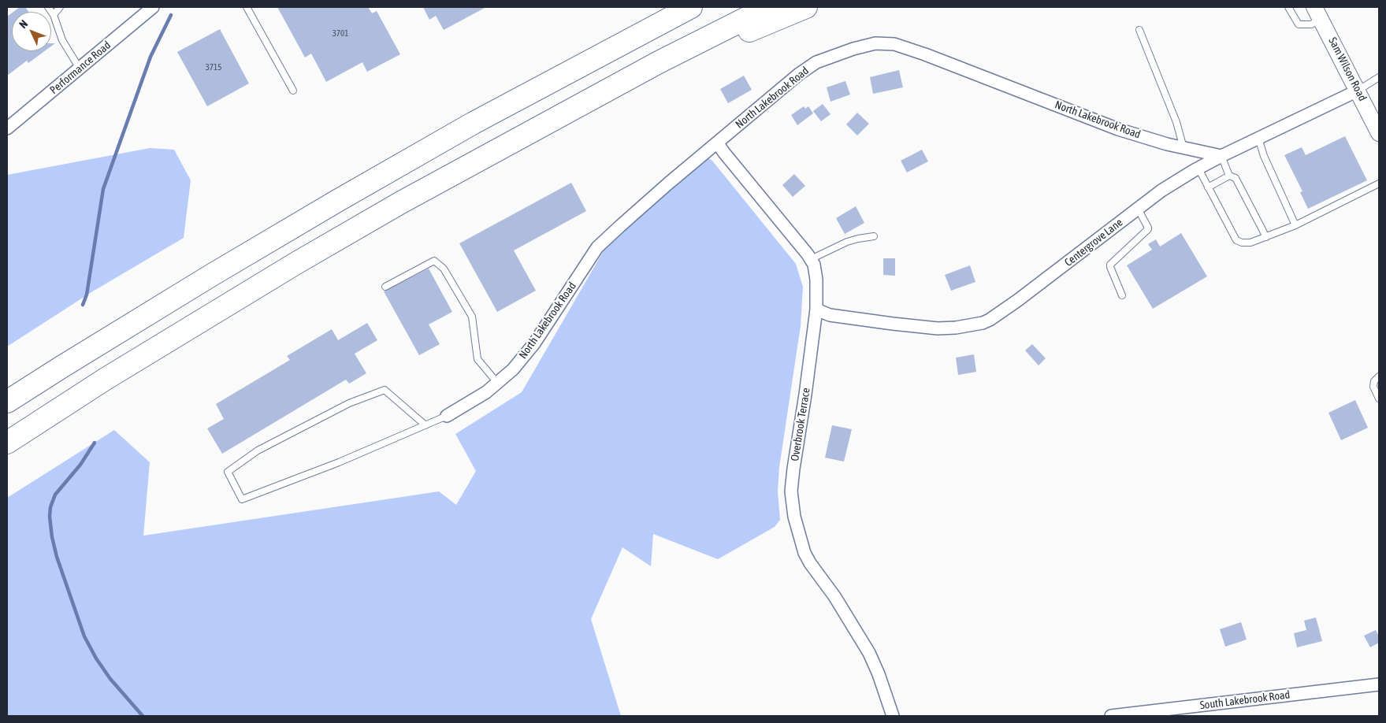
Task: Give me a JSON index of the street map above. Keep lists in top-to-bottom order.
{
  "streets": {
    "street": [
      "Performance Road",
      "Sam Wilson Road",
      "North Lakebrook Road",
      "Centergrove Lane",
      "Overbrook Terrace",
      "South Lakebrook Road"
    ]
  },
  "crossings": [
    ["Sam Wilson Road", "Centergrove Lane"],
    ["North Lakebrook Road", "Centergrove Lane"],
    ["North Lakebrook Road", "Overbrook Terrace"],
    ["Centergrove Lane", "Overbrook Terrace"]
  ],
  "house_numbers": ["3701", "3715"],
  "north": "top left"
}
